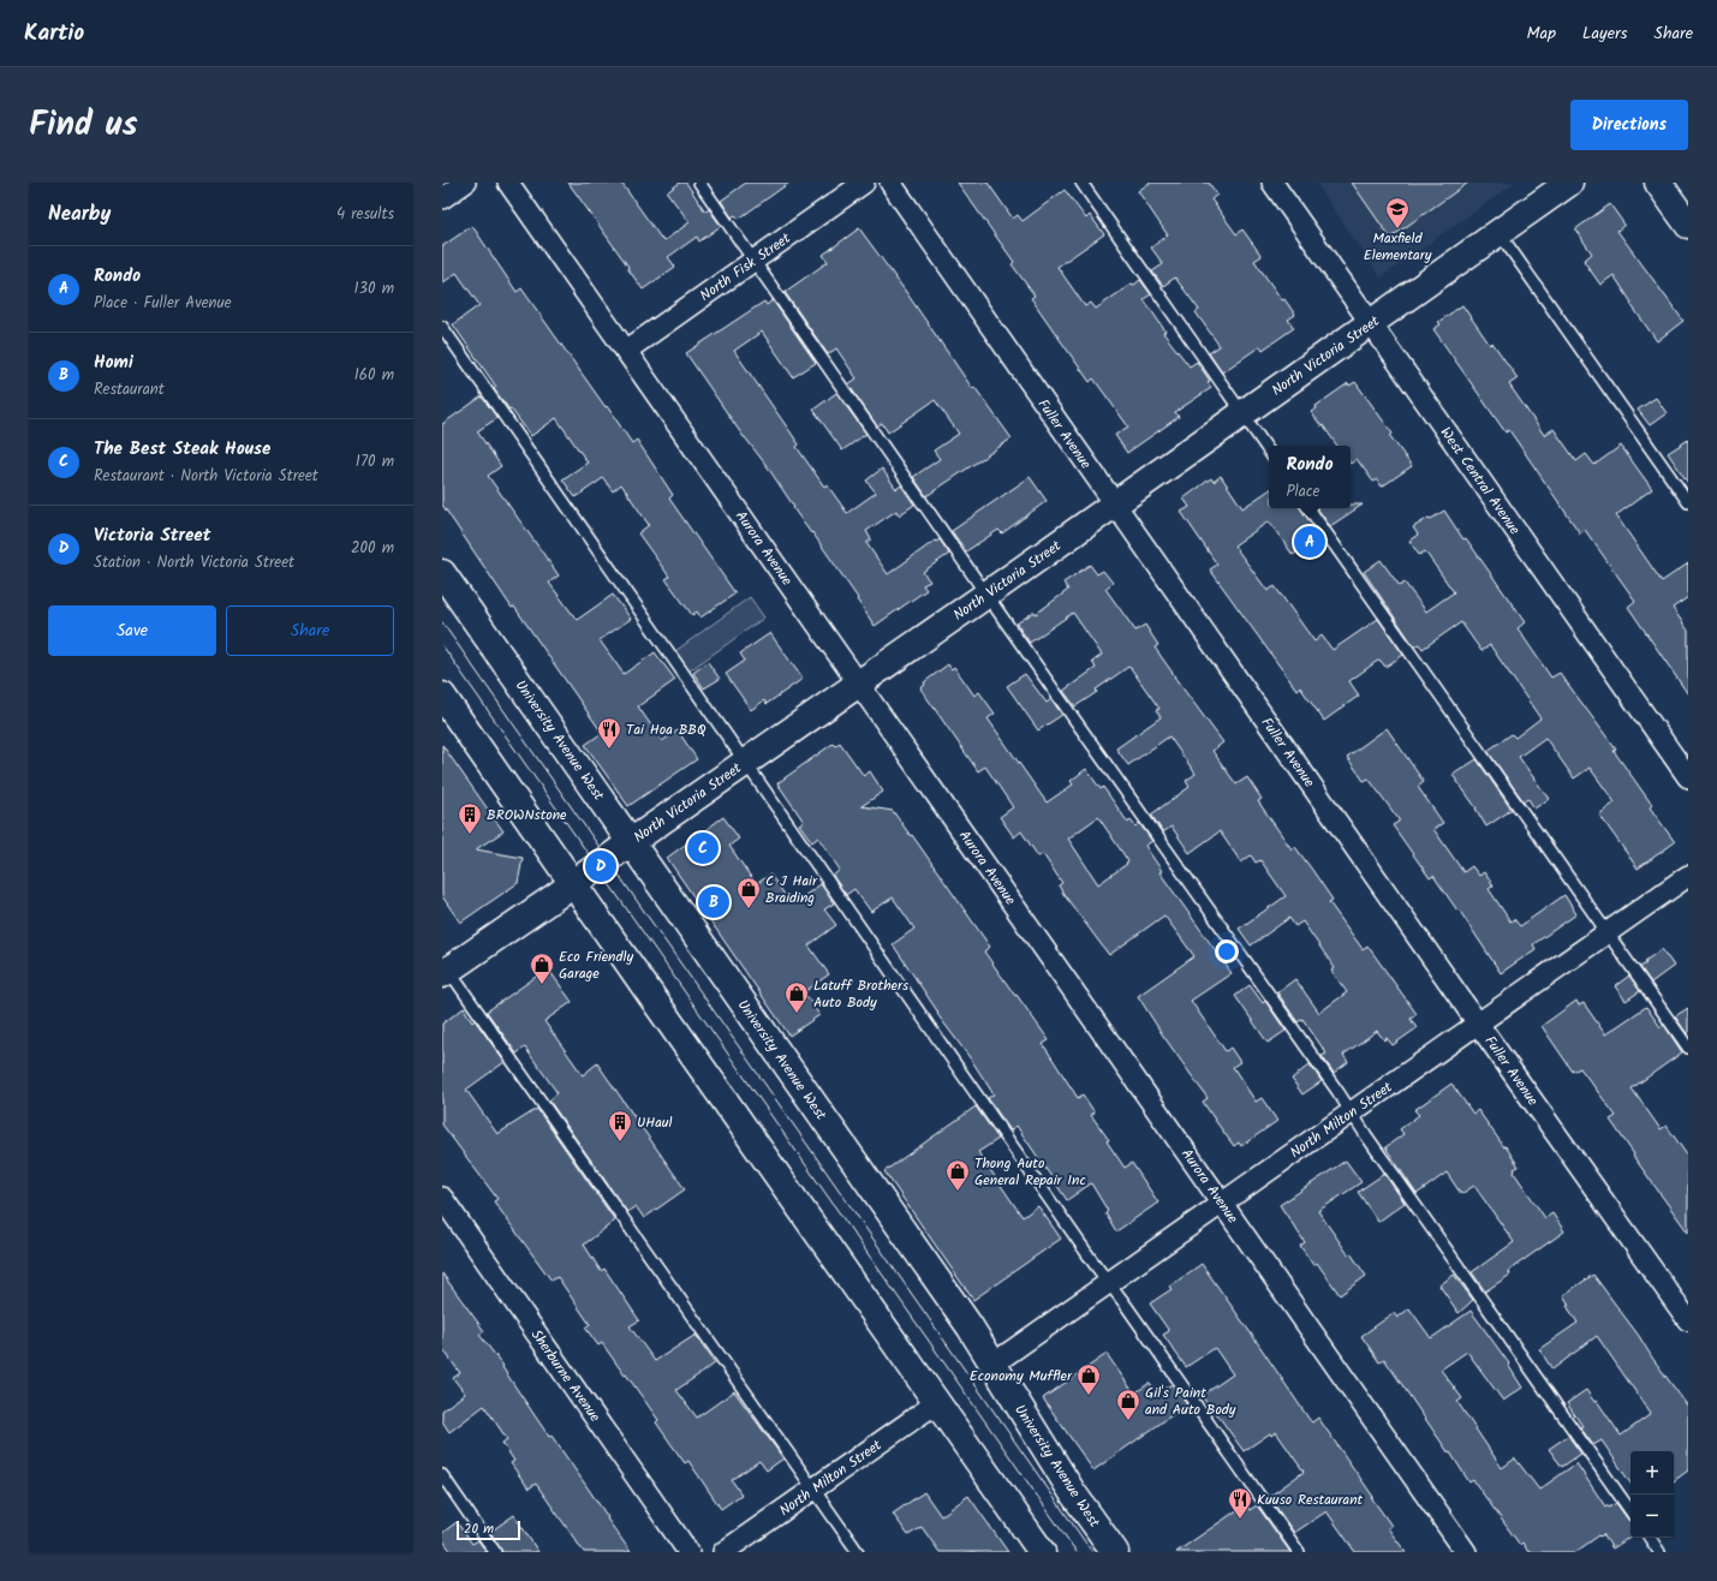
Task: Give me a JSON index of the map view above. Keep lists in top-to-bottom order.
{
  "streets": {
    "main road": ["North Victoria Street", "University Avenue West"],
    "street": [
      "North Fisk Street",
      "Fuller Avenue",
      "West Central Avenue",
      "Aurora Avenue",
      "North Milton Street",
      "Sherburne Avenue"
    ]
  },
  "crossings": [
    ["North Fisk Street", "Aurora Avenue"],
    ["North Victoria Street", "Fuller Avenue"],
    ["North Victoria Street", "West Central Avenue"],
    ["North Victoria Street", "Aurora Avenue"],
    ["North Victoria Street", "University Avenue West"],
    ["Fuller Avenue", "North Milton Street"],
    ["Aurora Avenue", "North Milton Street"],
    ["University Avenue West", "North Milton Street"]
  ],
  "places": {
    "school or university": ["Maxfield Elementary"],
    "restaurant": ["Tai Hoa BBQ", "Kuuso Restaurant"],
    "building": ["BROWNstone", "UHaul"],
    "shop": [
      "C J Hair Braiding",
      "Eco Friendly Garage",
      "Latuff Brothers Auto Body",
      "Thong Auto General Repair Inc",
      "Economy Muffler",
      "Gil's Paint and Auto Body"
    ]
  },
  "scale_bar": "20 m",
  "page": {
    "header": "Kartio",
    "nav": ["Map", "Layers", "Share"],
    "title": "Find us",
    "buttons": [
      "Directions",
      ["Save", "Share"]
    ],
    "heading": ["Nearby", "4 results"],
    "list": [
      {
        "mark": "A",
        "name": "Rondo",
        "note": "Place · Fuller Avenue",
        "value": "130 m"
      },
      {
        "mark": "B",
        "name": "Homi",
        "note": "Restaurant",
        "value": "160 m"
      },
      {
        "mark": "C",
        "name": "The Best Steak House",
        "note": "Restaurant · North Victoria Street",
        "value": "170 m"
      },
      {
        "mark": "D",
        "name": "Victoria Street",
        "note": "Station · North Victoria Street",
        "value": "200 m"
      }
    ],
    "popup": ["Rondo", "Place"],
    "pins": [
      "A",
      "C",
      "D",
      "B"
    ],
    "map_buttons": ["+", "−"],
    "scale": "20 m"
  }
}
